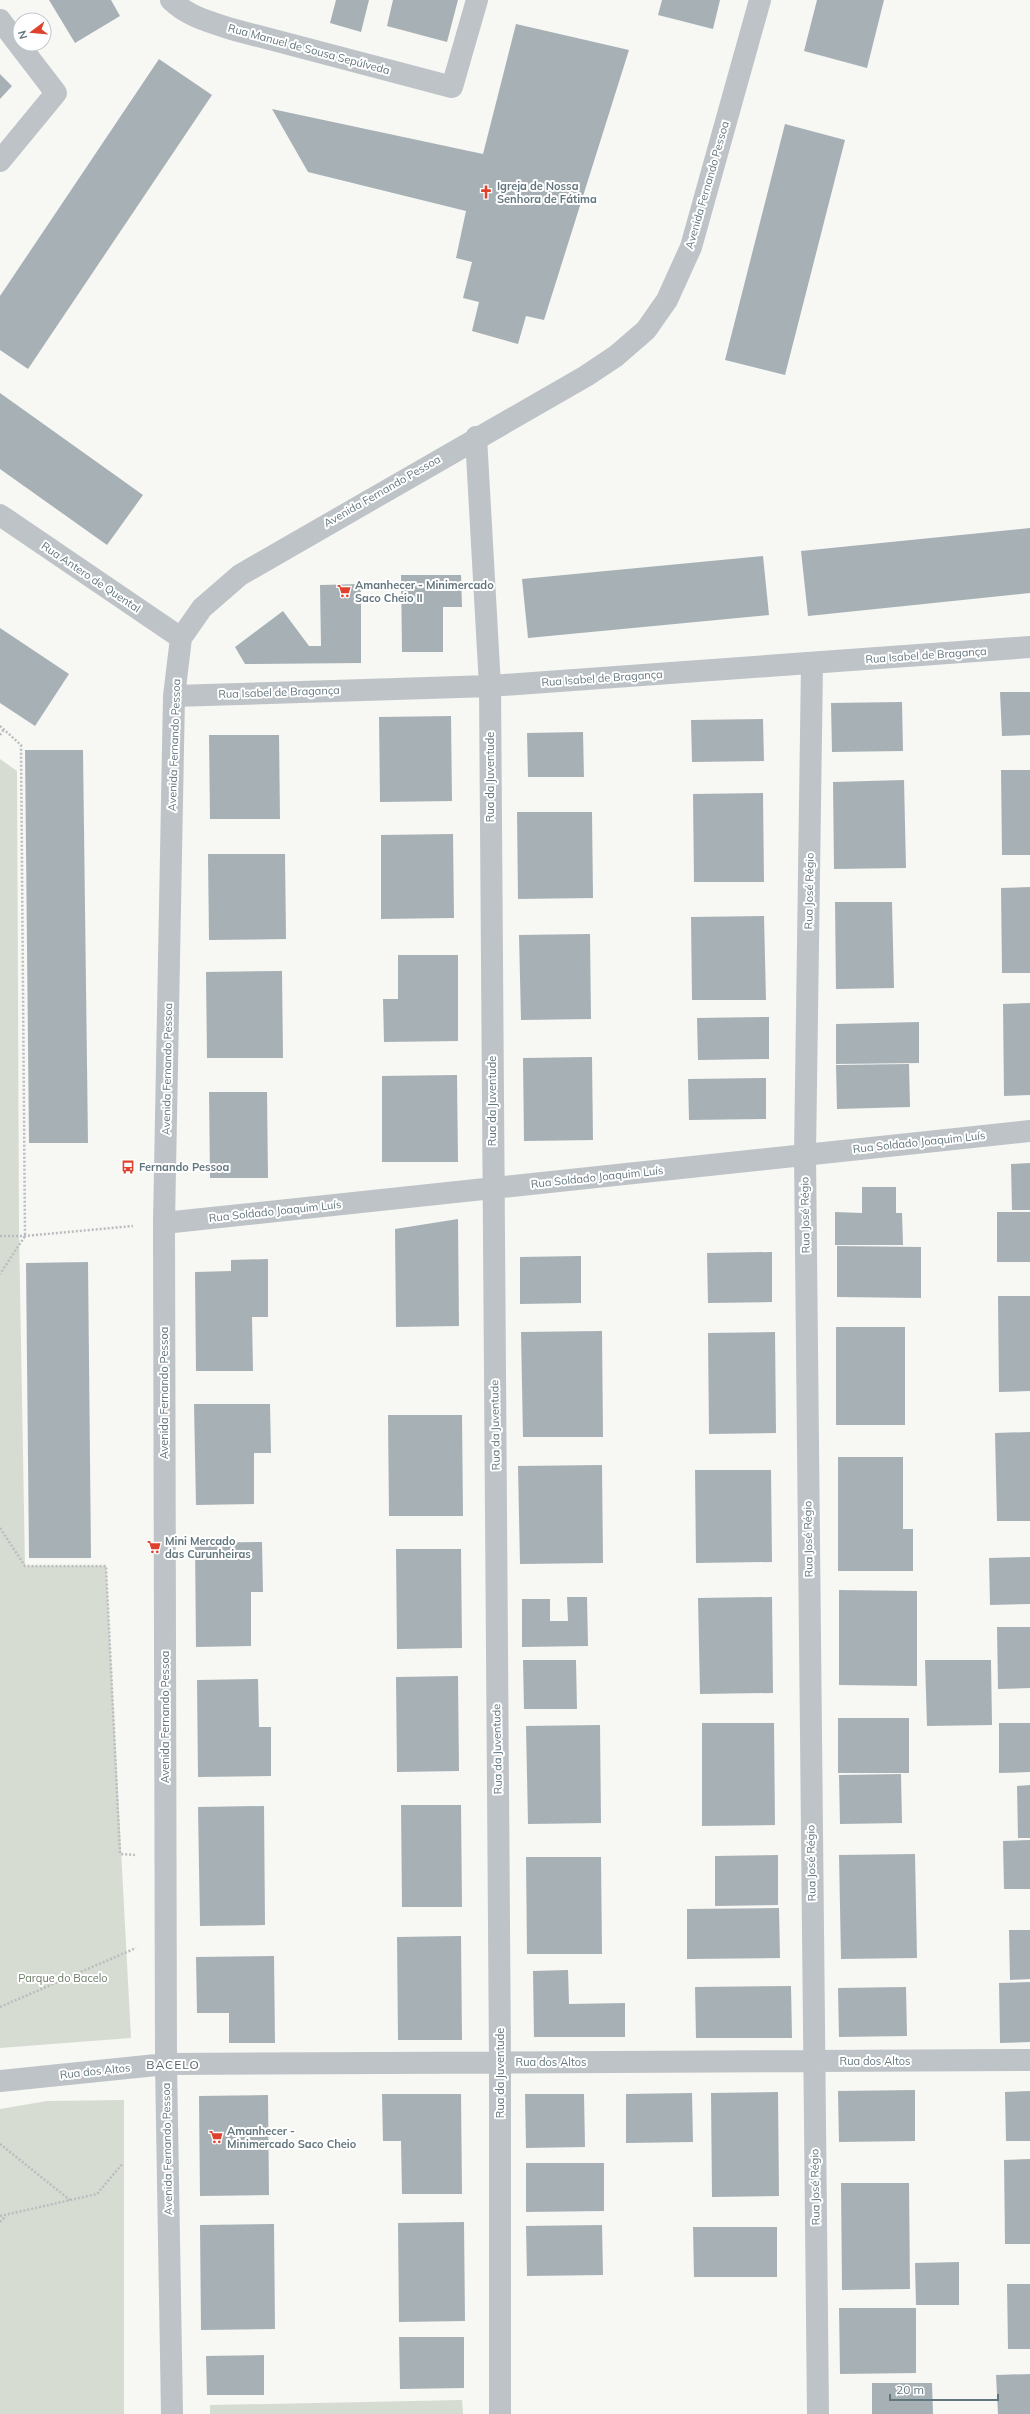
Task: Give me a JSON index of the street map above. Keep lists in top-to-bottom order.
{
  "streets": {
    "street": [
      "Rua Manuel de Sousa Sepúlveda",
      "Avenida Fernando Pessoa",
      "Rua Antero de Quental",
      "Rua Isabel de Bragança",
      "Rua da Juventude",
      "Rua José Régio",
      "Rua Soldado Joaquim Luís",
      "Rua dos Altos"
    ]
  },
  "crossings": [
    ["Avenida Fernando Pessoa", "Rua Antero de Quental"],
    ["Avenida Fernando Pessoa", "Rua Isabel de Bragança"],
    ["Avenida Fernando Pessoa", "Rua da Juventude"],
    ["Avenida Fernando Pessoa", "Rua Soldado Joaquim Luís"],
    ["Avenida Fernando Pessoa", "Rua dos Altos"],
    ["Rua Isabel de Bragança", "Rua da Juventude"],
    ["Rua Isabel de Bragança", "Rua José Régio"],
    ["Rua da Juventude", "Rua Soldado Joaquim Luís"],
    ["Rua da Juventude", "Rua dos Altos"],
    ["Rua José Régio", "Rua Soldado Joaquim Luís"],
    ["Rua José Régio", "Rua dos Altos"]
  ],
  "districts": ["BACELO"],
  "parks": ["Parque do Bacelo"],
  "places": {
    "church": ["Igreja de Nossa Senhora de Fátima"],
    "supermarket": ["Amanhecer - Minimercado Saco Cheio II", "Mini Mercado das Curunheiras", "Amanhecer - Minimercado Saco Cheio"],
    "bus stop": ["Fernando Pessoa"]
  },
  "scale_bar": "20 m",
  "north": "left"
}
